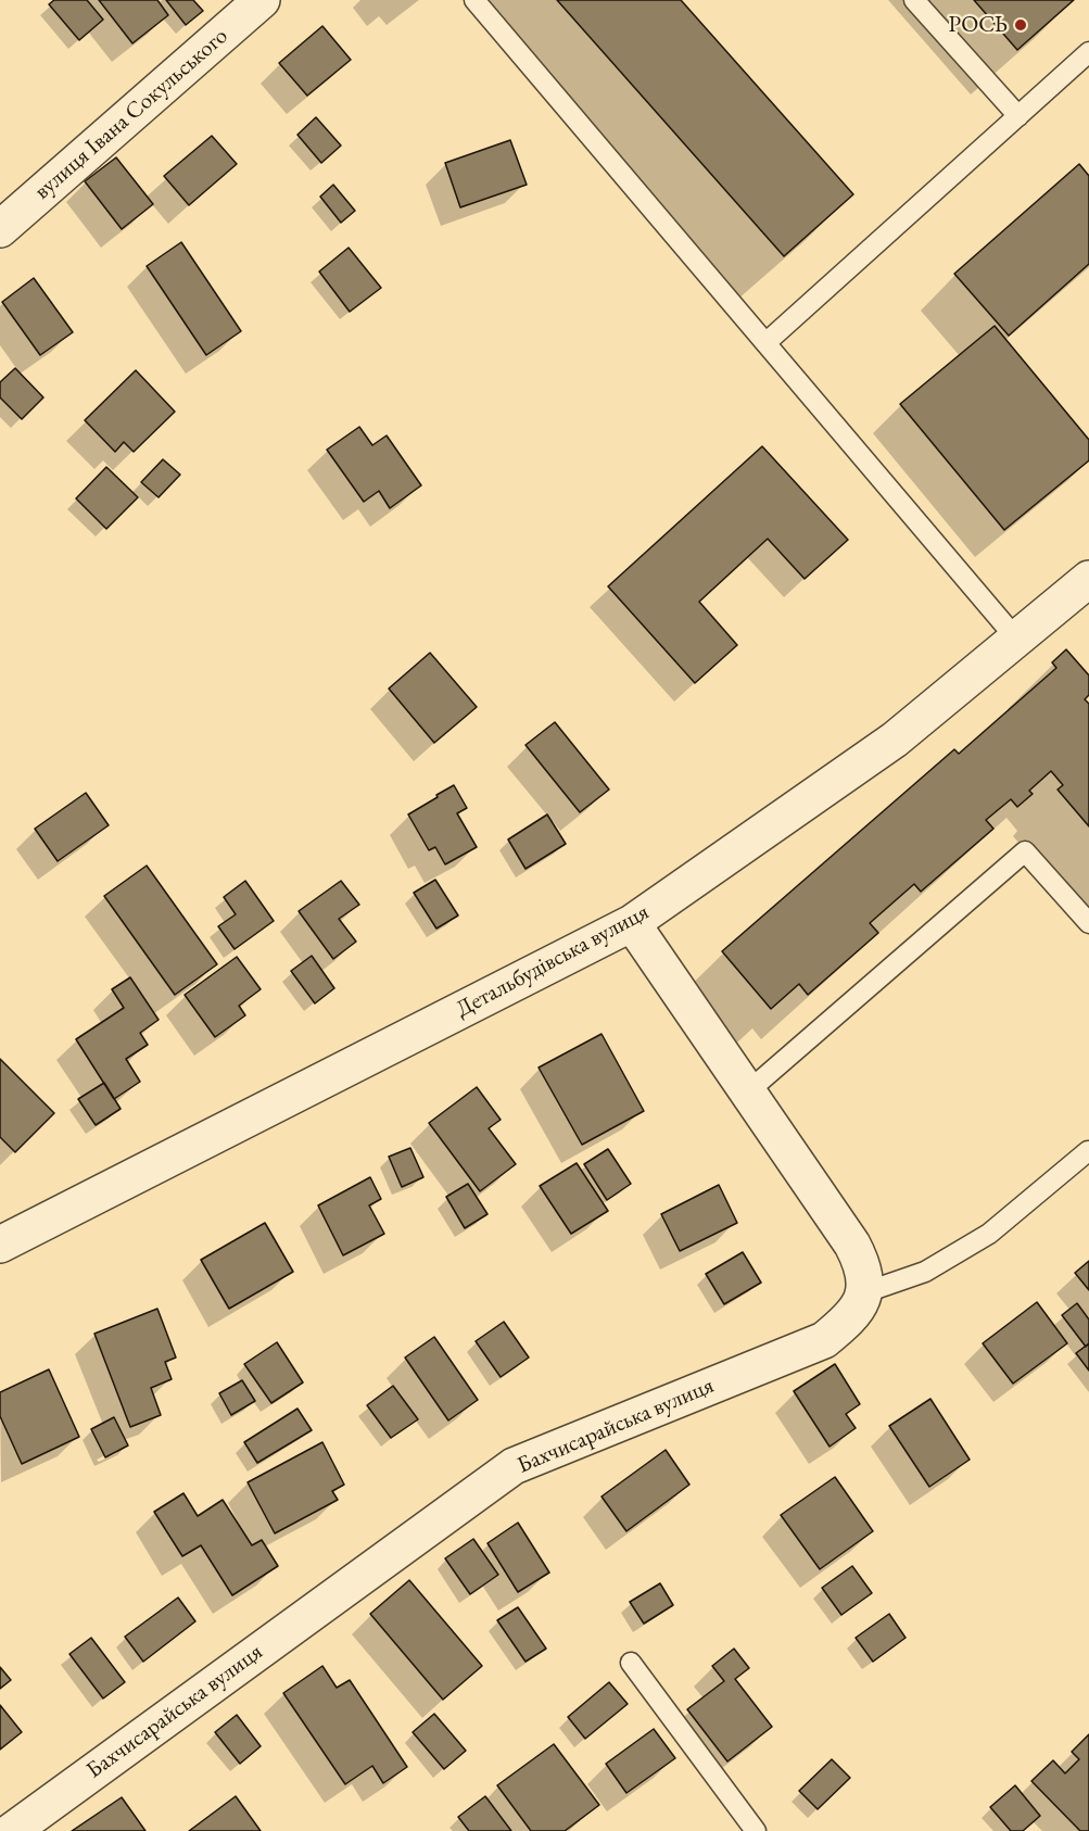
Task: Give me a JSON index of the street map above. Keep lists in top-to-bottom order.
{
  "streets": {
    "street": ["вулиця Івана Сокульського", "Детальбудівська вулиця", "Бахчисарайська вулиця"]
  },
  "places": ["РОСЬ"]
}
